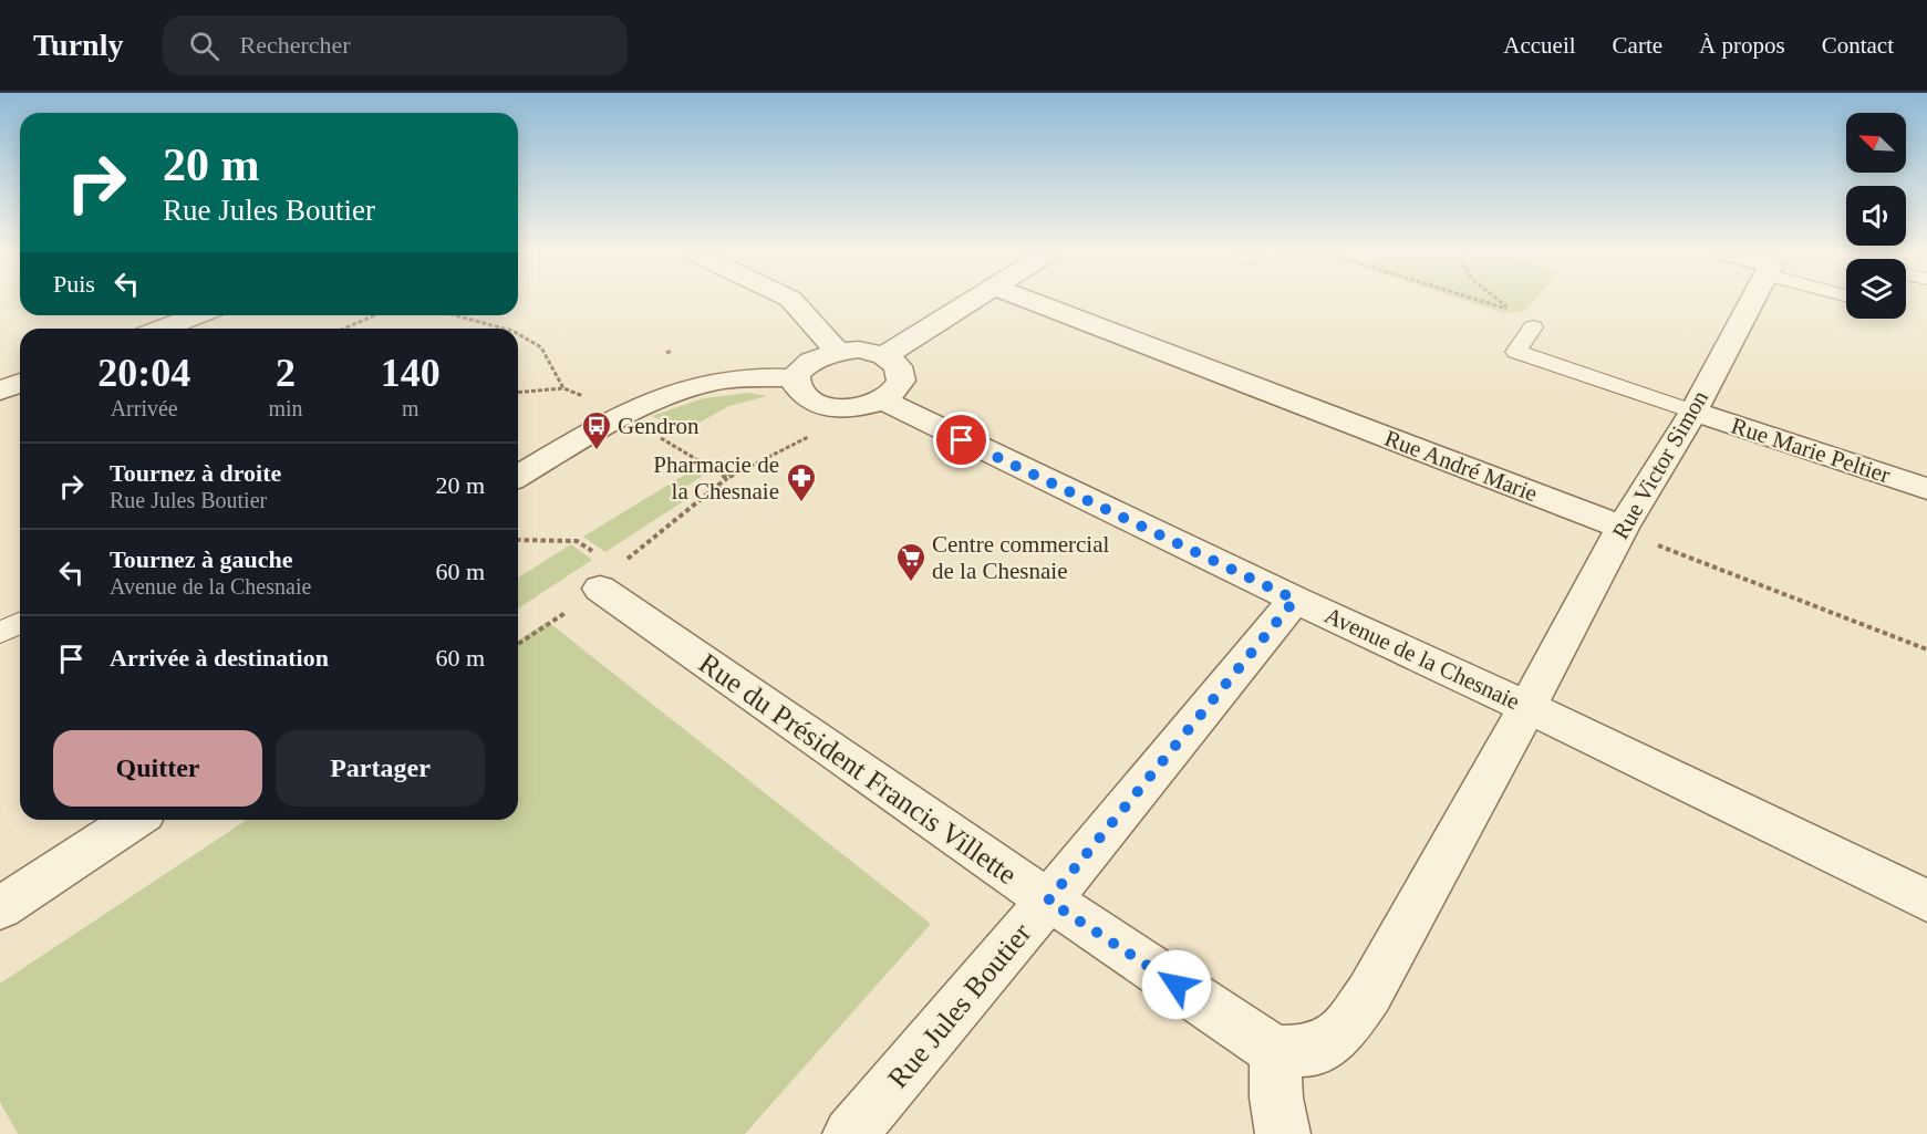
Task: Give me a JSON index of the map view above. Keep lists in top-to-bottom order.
{
  "streets": {
    "street": [
      "Rue Marie Peltier",
      "Rue Victor Simon",
      "Rue André Marie",
      "Avenue de la Chesnaie",
      "Rue du Président Francis Villette",
      "Rue Jules Boutier"
    ]
  },
  "crossings": [
    ["Rue Marie Peltier", "Rue Victor Simon"],
    ["Rue Victor Simon", "Rue André Marie"],
    ["Rue Victor Simon", "Avenue de la Chesnaie"],
    ["Avenue de la Chesnaie", "Rue Jules Boutier"],
    ["Rue du Président Francis Villette", "Rue Jules Boutier"]
  ],
  "places": {
    "bus stop": ["Gendron"],
    "pharmacy": ["Pharmacie de la Chesnaie"],
    "supermarket": ["Centre commercial de la Chesnaie"]
  },
  "north": "top left",
  "page": {
    "header": "Turnly",
    "search": "Rechercher",
    "nav": [
      "Accueil",
      "Carte",
      "À propos",
      "Contact"
    ],
    "turn": ["20 m", "Rue Jules Boutier"],
    "then": "Puis",
    "eta": [
      "20:04",
      "Arrivée",
      "2",
      "min",
      "140",
      "m"
    ],
    "list": [
      {
        "name": "Tournez à droite",
        "note": "Rue Jules Boutier",
        "value": "20 m"
      },
      {
        "name": "Tournez à gauche",
        "note": "Avenue de la Chesnaie",
        "value": "60 m"
      },
      {
        "name": "Arrivée à destination",
        "value": "60 m"
      }
    ],
    "buttons": ["Quitter", "Partager"]
  }
}
